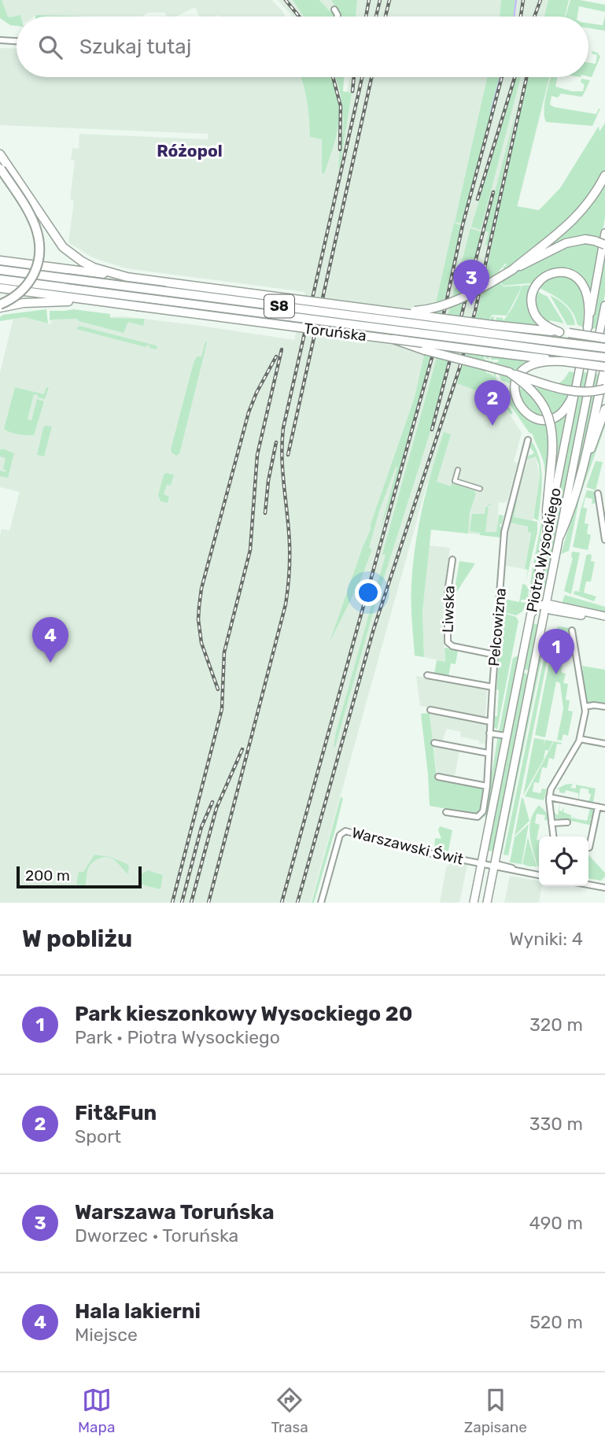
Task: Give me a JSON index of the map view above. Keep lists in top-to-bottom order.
{
  "streets": {
    "highway": ["S8", "Toruńska"],
    "main road": ["Piotra Wysockiego"],
    "street": ["Liwska", "Pelcowizna", "Warszawski Świt"]
  },
  "crossings": [
    ["Piotra Wysockiego", "Warszawski Świt"],
    ["Liwska", "Pelcowizna"]
  ],
  "districts": ["Różopol"],
  "scale_bar": "200 m",
  "page": {
    "search": "Szukaj tutaj",
    "pins": [
      "3",
      "2",
      "4",
      "1"
    ],
    "scale": "200 m",
    "heading": ["W pobliżu", "Wyniki: 4"],
    "list": [
      {
        "mark": "1",
        "name": "Park kieszonkowy Wysockiego 20",
        "note": "Park · Piotra Wysockiego",
        "value": "320 m"
      },
      {
        "mark": "2",
        "name": "Fit&Fun",
        "note": "Sport",
        "value": "330 m"
      },
      {
        "mark": "3",
        "name": "Warszawa Toruńska",
        "note": "Dworzec · Toruńska",
        "value": "490 m"
      },
      {
        "mark": "4",
        "name": "Hala lakierni",
        "note": "Miejsce",
        "value": "520 m"
      }
    ],
    "nav": ["Mapa", "Trasa", "Zapisane"]
  }
}
